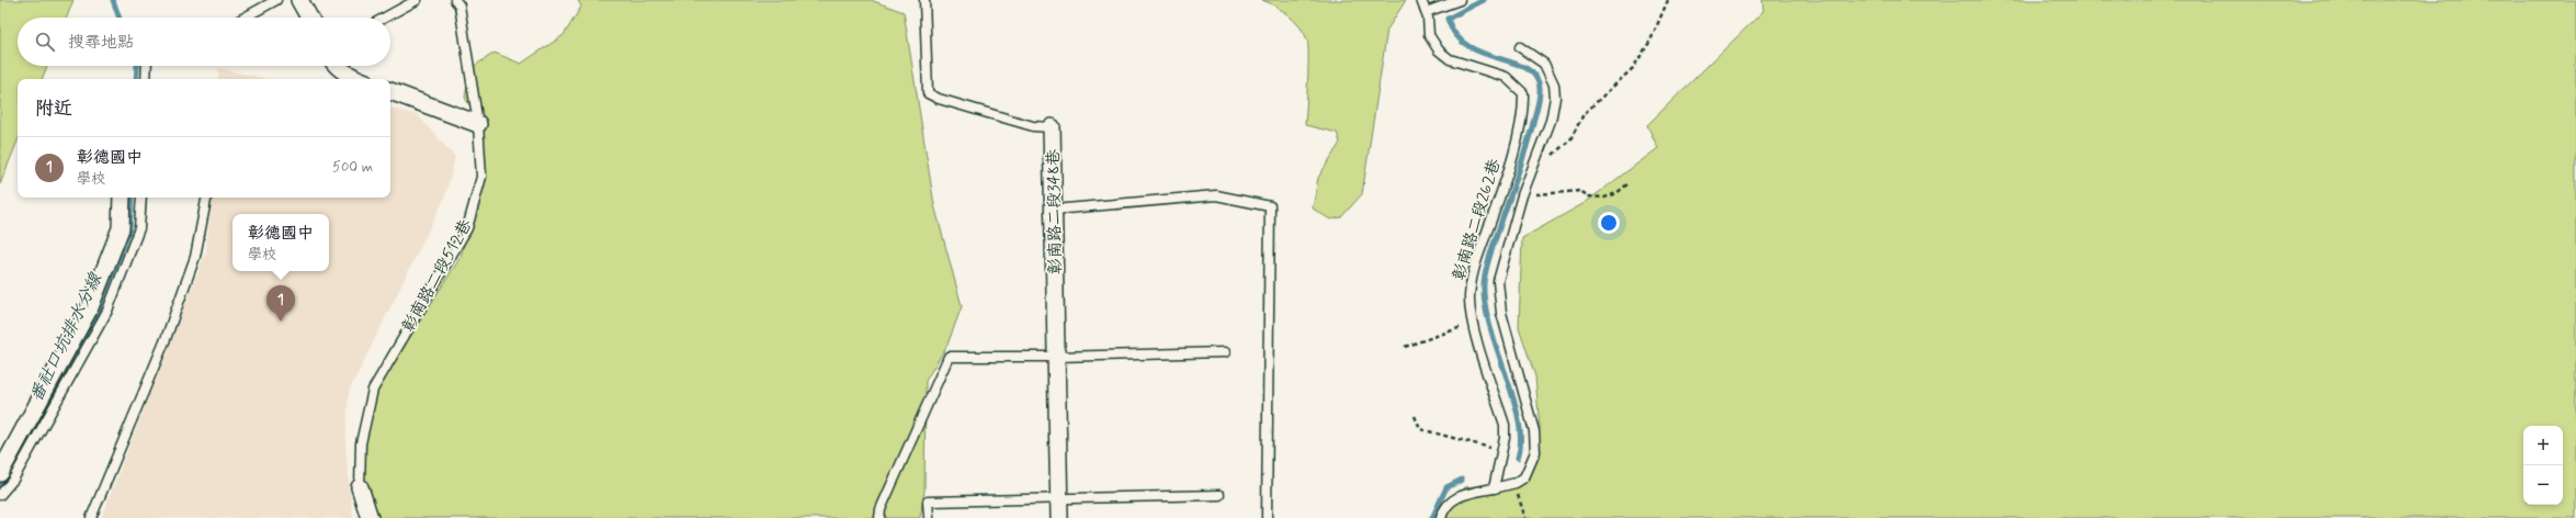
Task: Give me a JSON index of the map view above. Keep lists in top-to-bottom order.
{
  "streets": {
    "street": ["彰南路二段348巷", "彰南路二段512巷"],
    "lane": ["彰南路二段262巷"]
  },
  "water": ["番社口坑排水分線"],
  "page": {
    "search": "搜尋地點",
    "heading": "附近",
    "list": [
      {
        "mark": "1",
        "name": "彰德國中",
        "note": "學校",
        "value": "500 m"
      }
    ],
    "popup": ["彰德國中", "學校"],
    "pins": "1",
    "map_buttons": ["+", "−"]
  }
}
